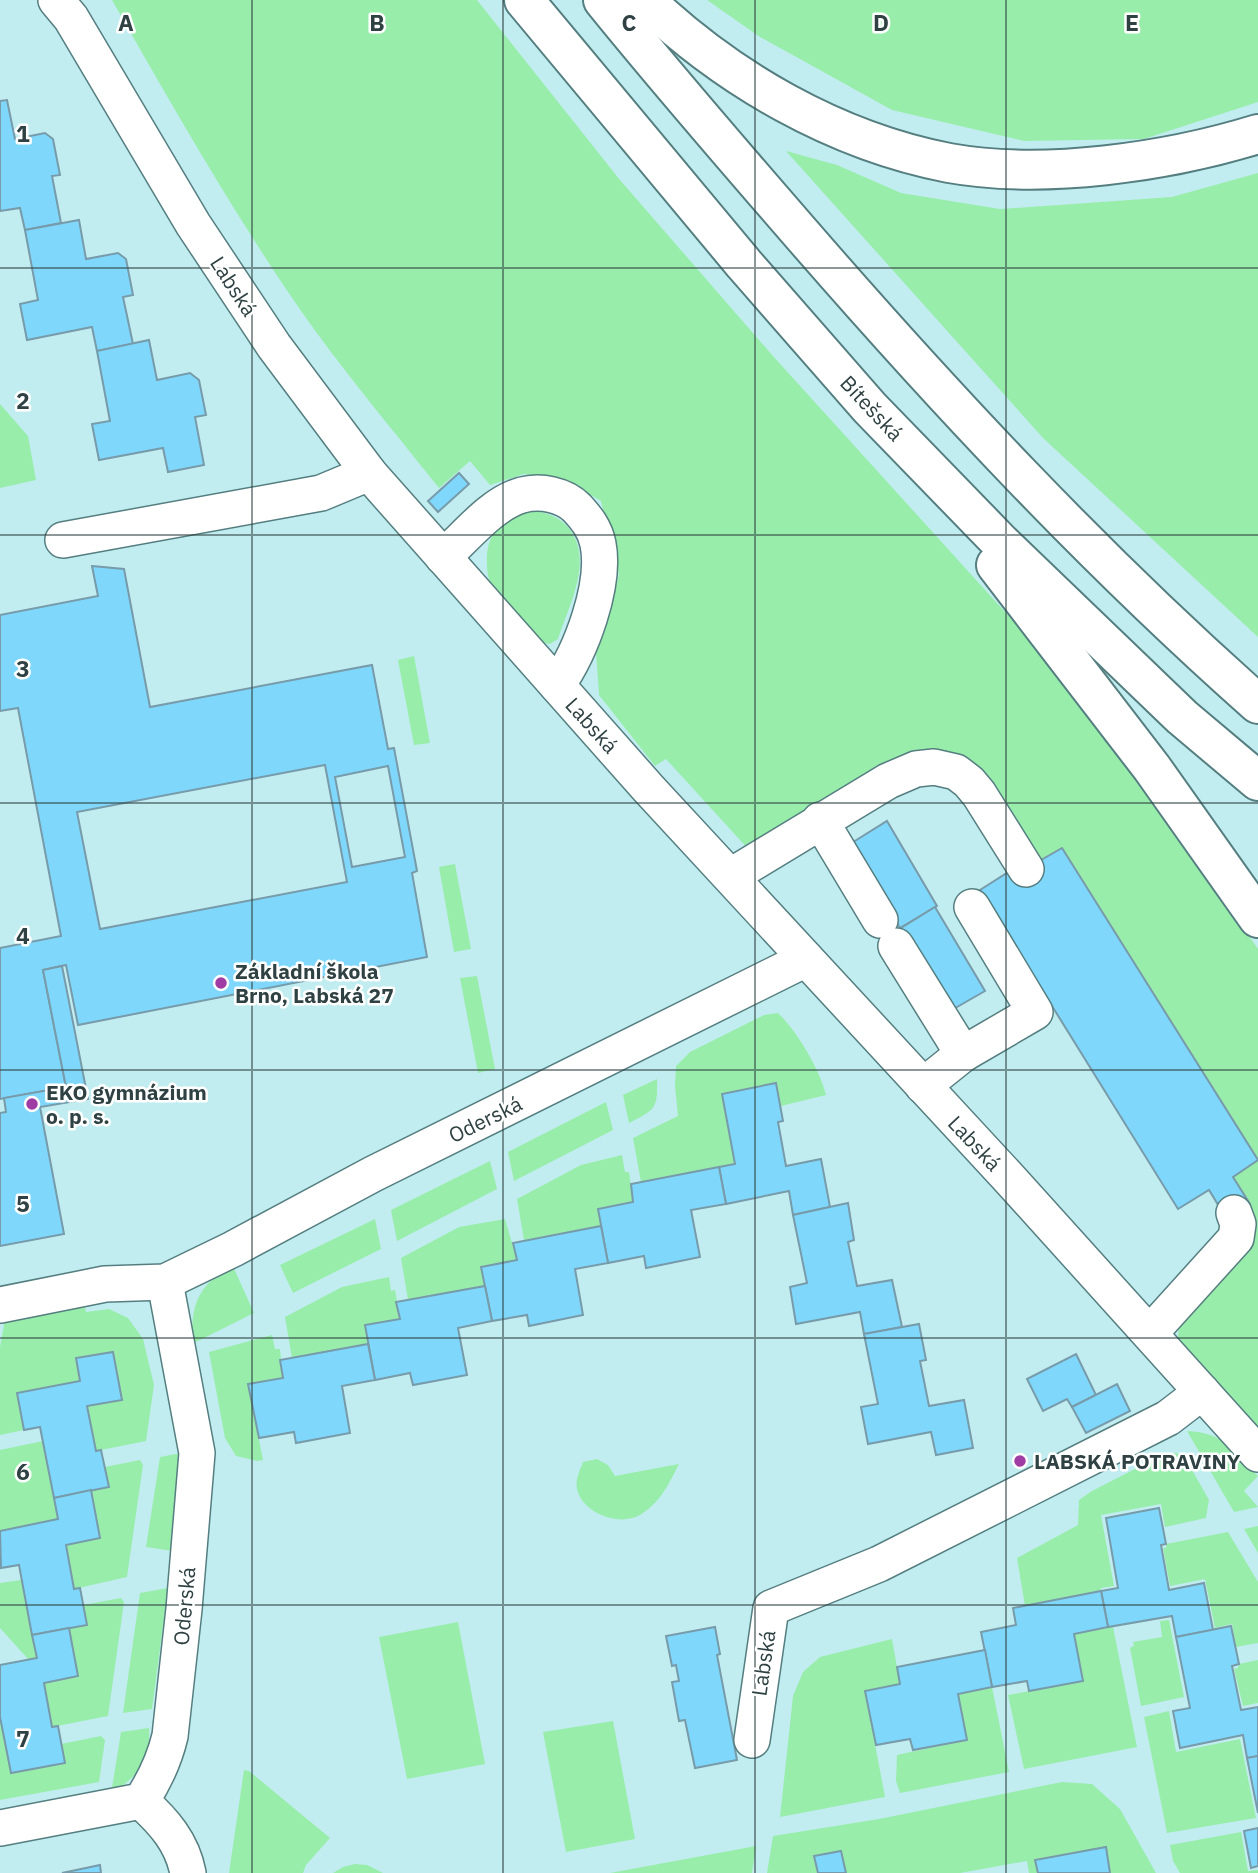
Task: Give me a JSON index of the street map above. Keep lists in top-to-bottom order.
{
  "streets": {
    "highway": ["Bítešská"],
    "street": ["Labská", "Oderská"]
  },
  "crossings": [
    ["Labská", "Oderská"]
  ],
  "places": ["Základní škola Brno, Labská 27", "EKO gymnázium o. p. s.", "LABSKÁ POTRAVINY"],
  "grid": {
    "columns": [
      "A",
      "B",
      "C",
      "D",
      "E"
    ],
    "rows": [
      "1",
      "2",
      "3",
      "4",
      "5",
      "6",
      "7"
    ]
  }
}
